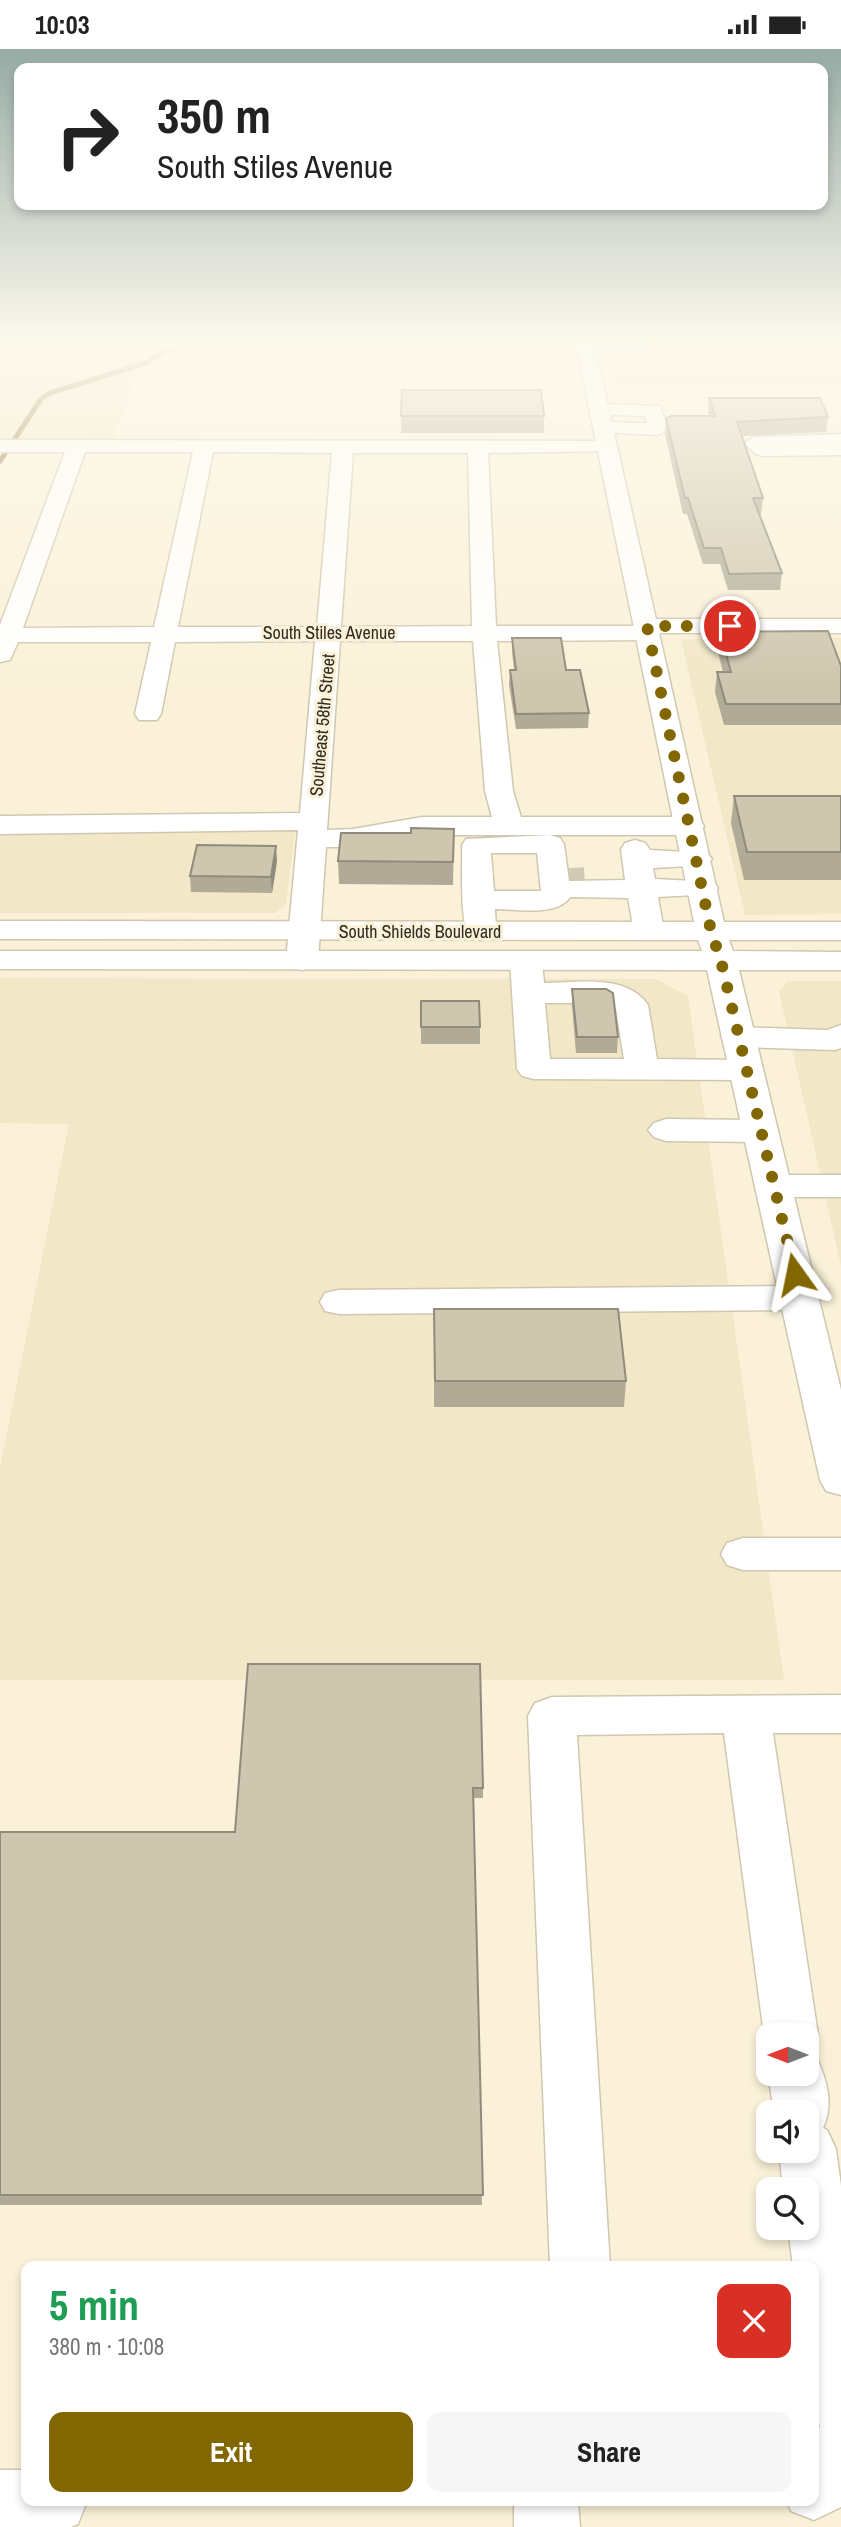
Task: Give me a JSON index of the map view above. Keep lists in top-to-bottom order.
{
  "streets": {
    "main road": ["South Stiles Avenue", "Southeast 58th Street", "South Shields Boulevard"]
  },
  "crossings": [
    ["South Stiles Avenue", "Southeast 58th Street"],
    ["Southeast 58th Street", "South Shields Boulevard"]
  ],
  "north": "left",
  "page": {
    "status": "10:03",
    "turn": ["350 m", "South Stiles Avenue"],
    "heading": ["5 min", "380 m · 10:08"],
    "buttons": ["Exit", "Share"]
  }
}
